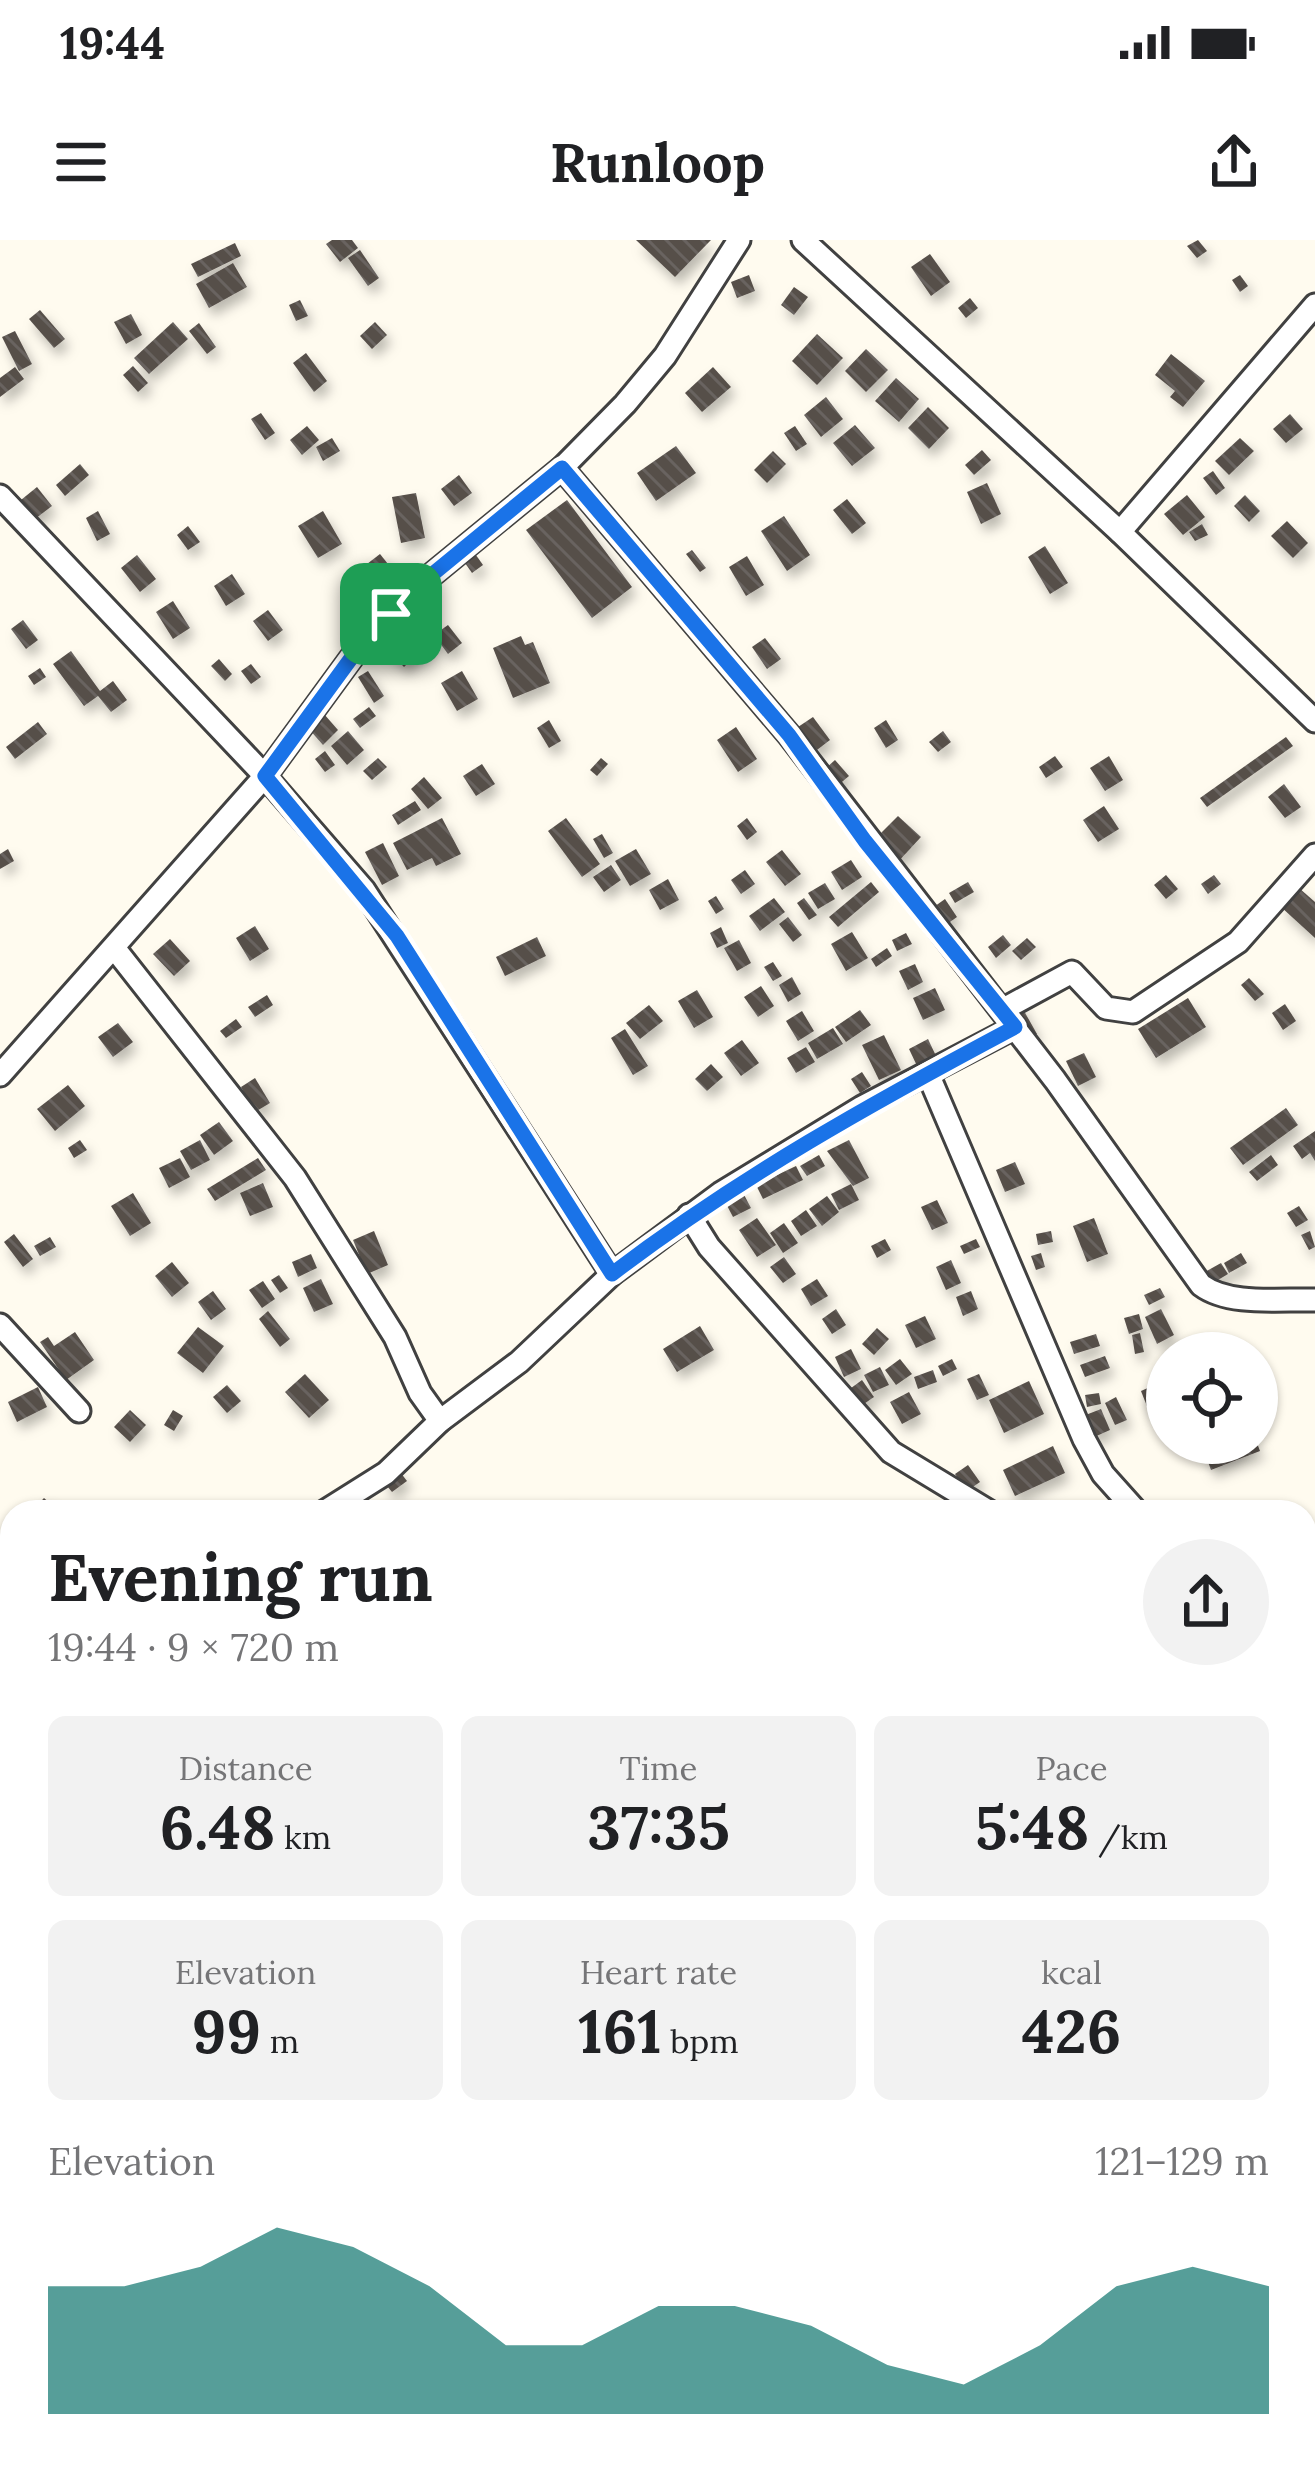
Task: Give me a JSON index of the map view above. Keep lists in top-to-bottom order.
{
  "page": {
    "status": "19:44",
    "header": "Runloop",
    "heading": ["Evening run", "19:44 · 9 × 720 m"],
    "stats": [
      ["Distance", "6.48 km"],
      ["Time", "37:35"],
      ["Pace", "5:48 /km"],
      ["Elevation", "99 m"],
      ["Heart rate", "161 bpm"],
      ["kcal", "426"]
    ],
    "chart": ["Elevation", "121–129 m"]
  }
}
